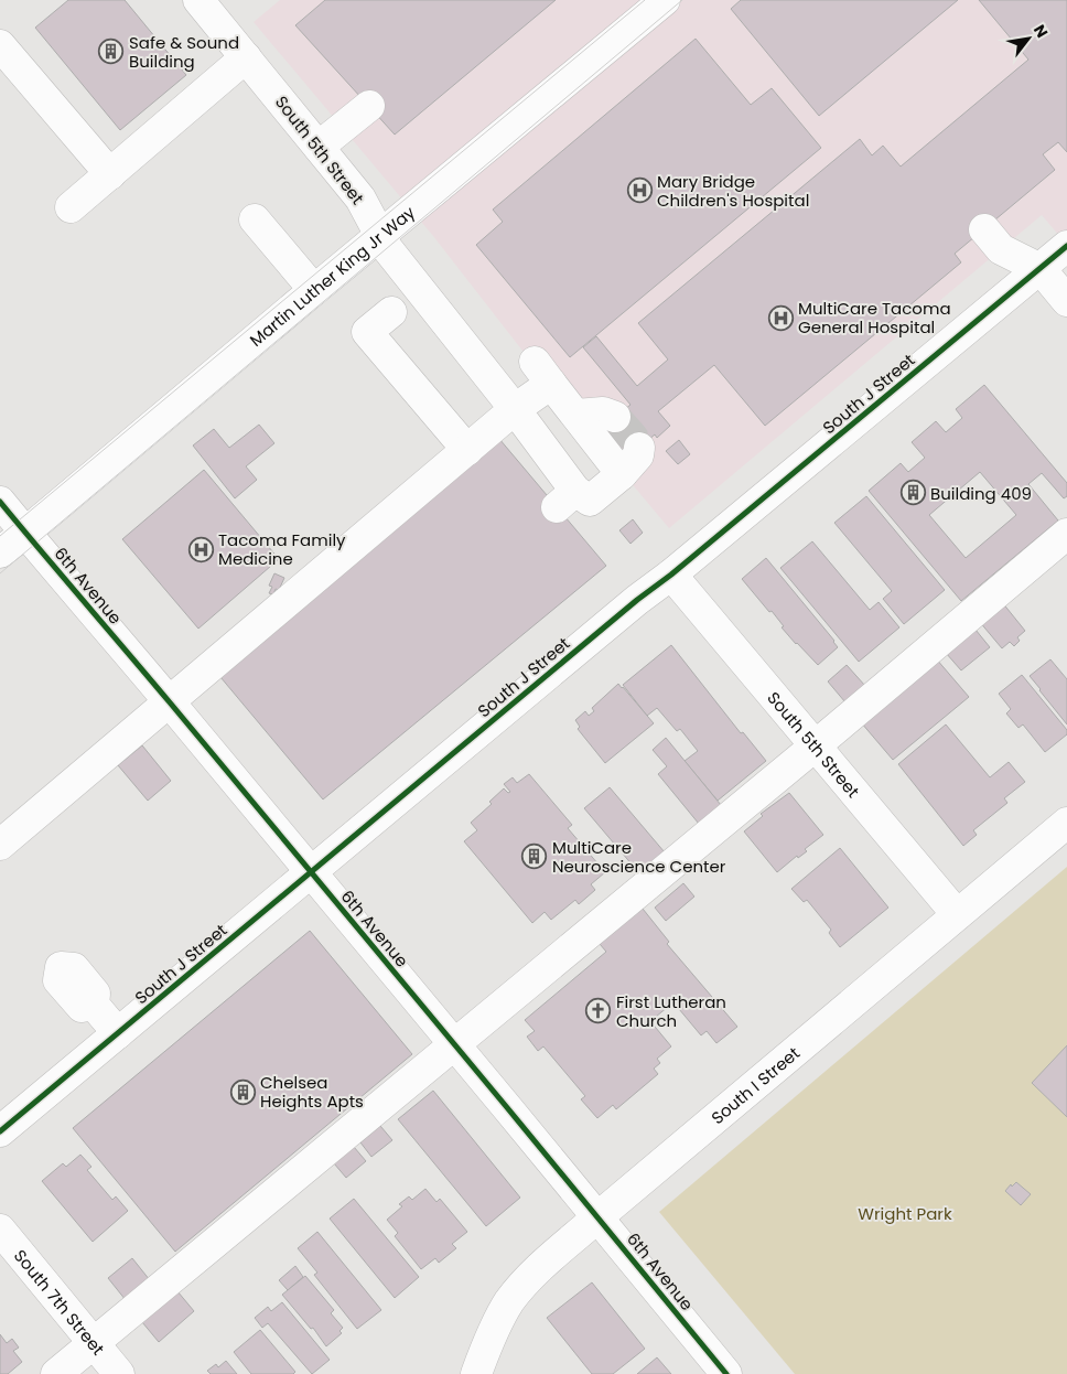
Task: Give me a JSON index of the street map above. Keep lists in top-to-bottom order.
{
  "streets": {
    "main road": [
      "South 5th Street",
      "Martin Luther King Jr Way",
      "South J Street",
      "6th Avenue",
      "South I Street",
      "South 7th Street"
    ]
  },
  "crossings": [
    ["South 5th Street", "Martin Luther King Jr Way"],
    ["South 5th Street", "South J Street"],
    ["South 5th Street", "South I Street"],
    ["Martin Luther King Jr Way", "6th Avenue"],
    ["South J Street", "6th Avenue"],
    ["6th Avenue", "South I Street"]
  ],
  "parks": ["Wright Park"],
  "places": {
    "building": [
      "Safe & Sound Building",
      "Building 409",
      "MultiCare Neuroscience Center",
      "Chelsea Heights Apts"
    ],
    "hospital": ["Mary Bridge Children's Hospital", "MultiCare Tacoma General Hospital", "Tacoma Family Medicine"],
    "church": ["First Lutheran Church"]
  },
  "north": "top right"
}
